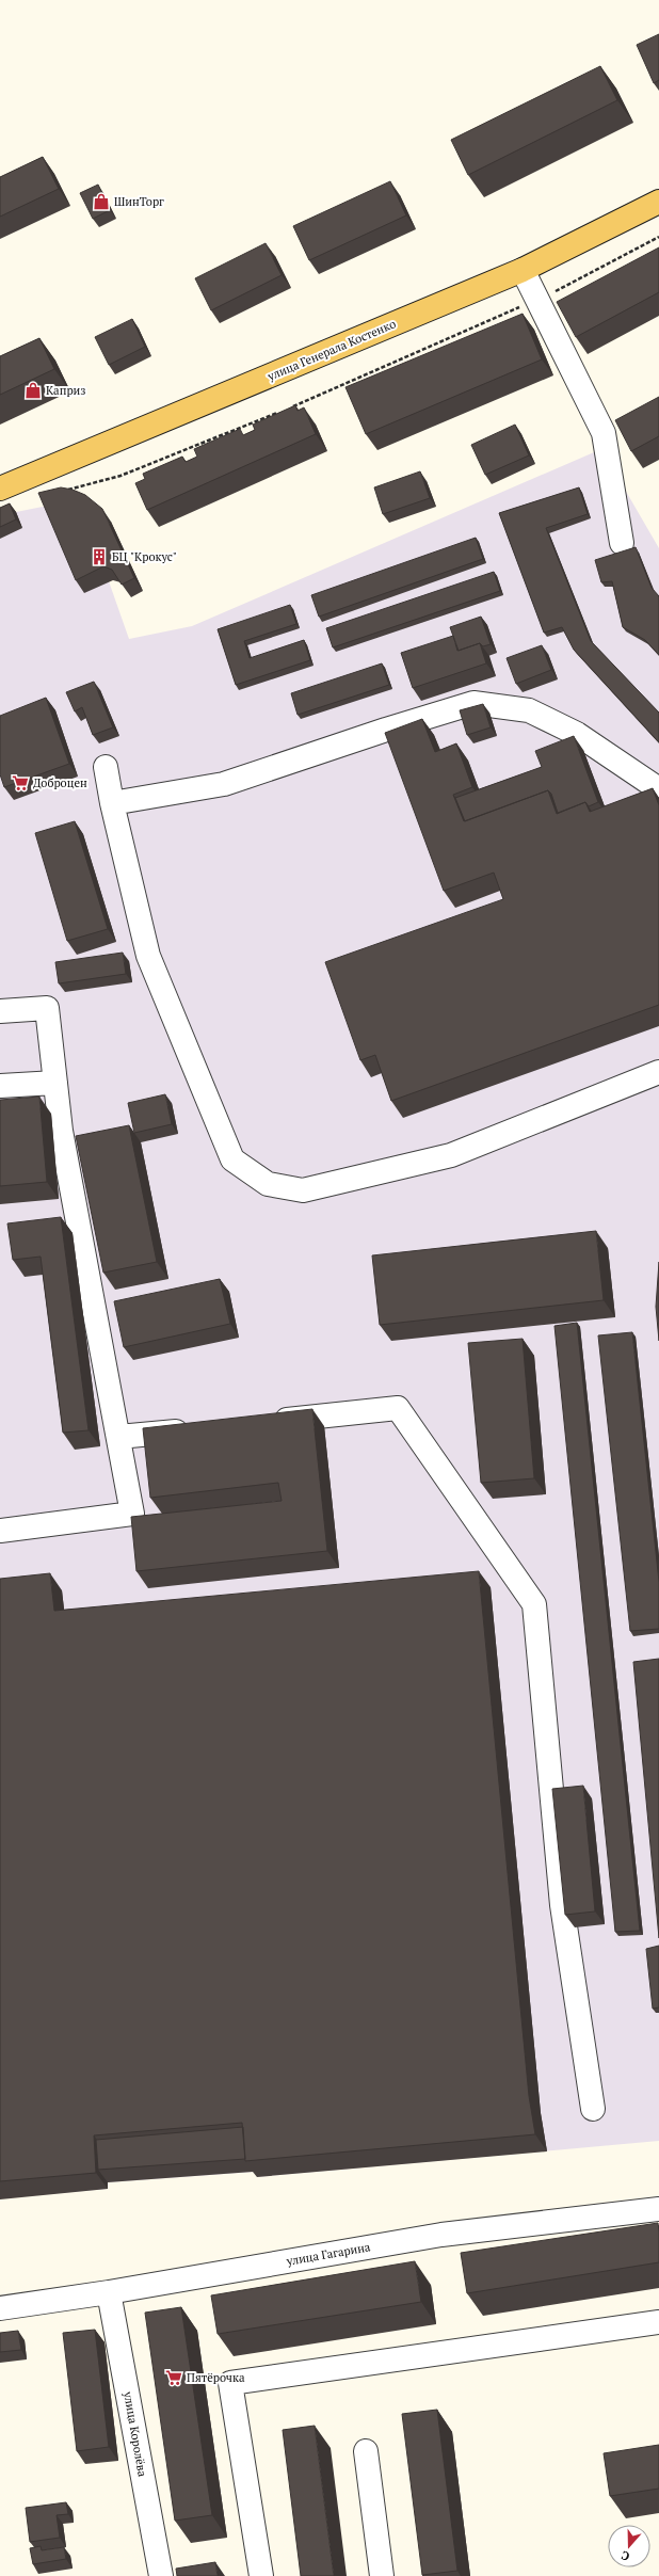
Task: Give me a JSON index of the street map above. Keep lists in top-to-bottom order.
{
  "streets": {
    "main road": ["улица Генерала Костенко"],
    "street": ["улица Гагарина", "улица Королёва"]
  },
  "crossings": [
    ["улица Гагарина", "улица Королёва"]
  ],
  "places": {
    "shop": ["ШинТорг", "Каприз"],
    "building": ["БЦ \"Крокус\""],
    "supermarket": ["Доброцен", "Пятёрочка"]
  },
  "north": "bottom"
}
